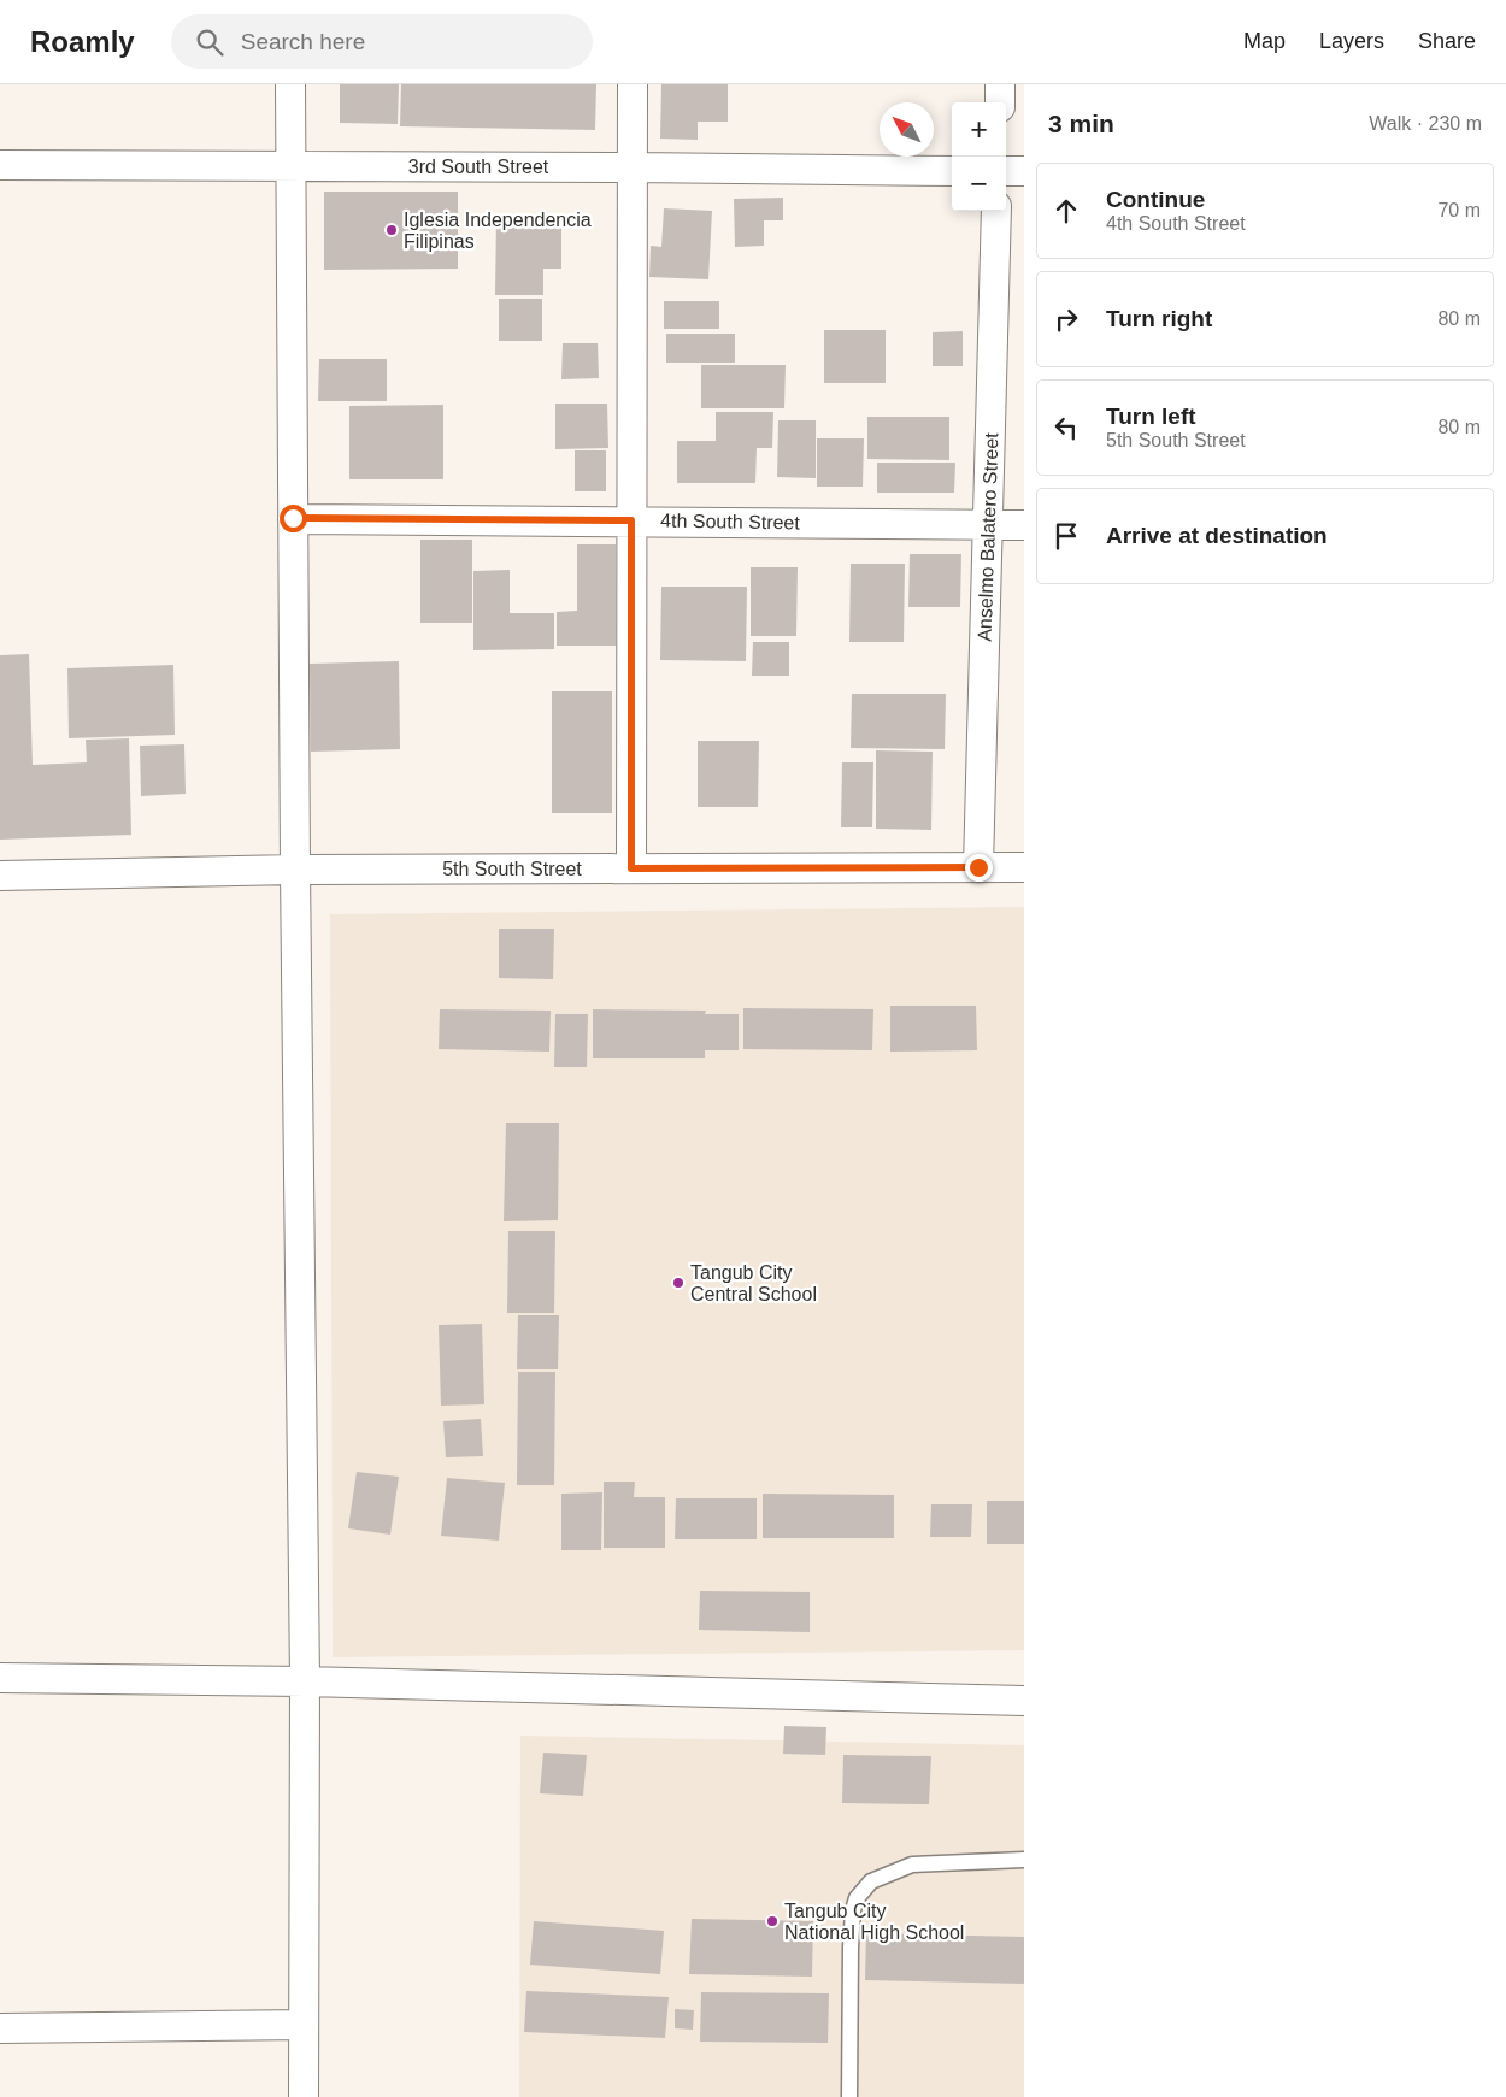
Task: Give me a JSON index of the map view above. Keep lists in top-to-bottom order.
{
  "streets": {
    "street": [
      "3rd South Street",
      "4th South Street",
      "Anselmo Balatero Street",
      "5th South Street"
    ]
  },
  "crossings": [
    ["4th South Street", "Anselmo Balatero Street"],
    ["Anselmo Balatero Street", "5th South Street"]
  ],
  "places": ["Iglesia Independencia Filipinas", "Tangub City Central School", "Tangub City National High School"],
  "north": "top left",
  "page": {
    "header": "Roamly",
    "search": "Search here",
    "nav": ["Map", "Layers", "Share"],
    "heading": ["3 min", "Walk · 230 m"],
    "map_buttons": ["+", "−"],
    "list": [
      ["Continue", "4th South Street", "70 m"],
      ["Turn right", "80 m"],
      ["Turn left", "5th South Street", "80 m"],
      "Arrive at destination"
    ]
  }
}
